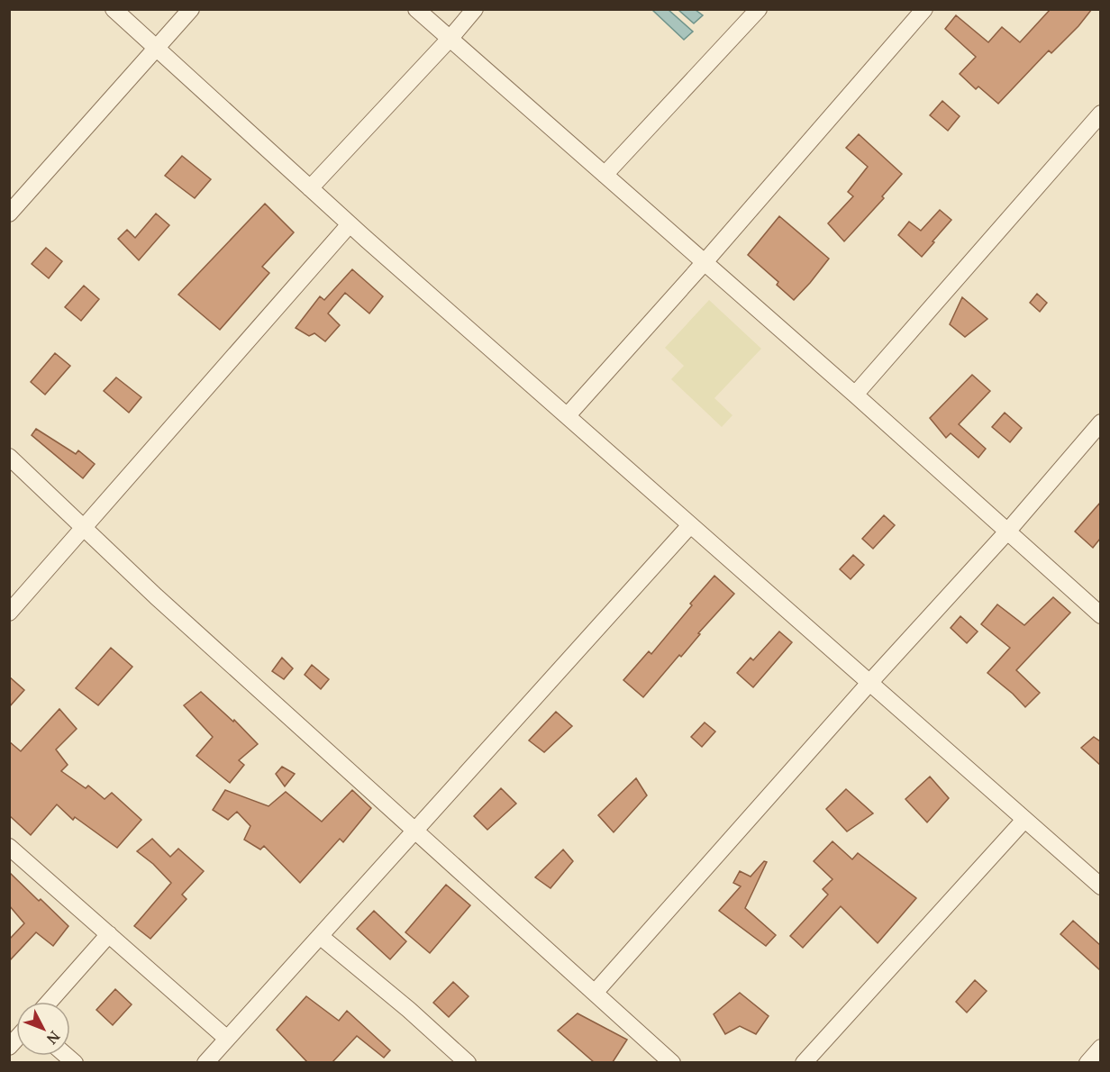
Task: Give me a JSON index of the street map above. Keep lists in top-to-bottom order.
{
  "north": "bottom right"
}
